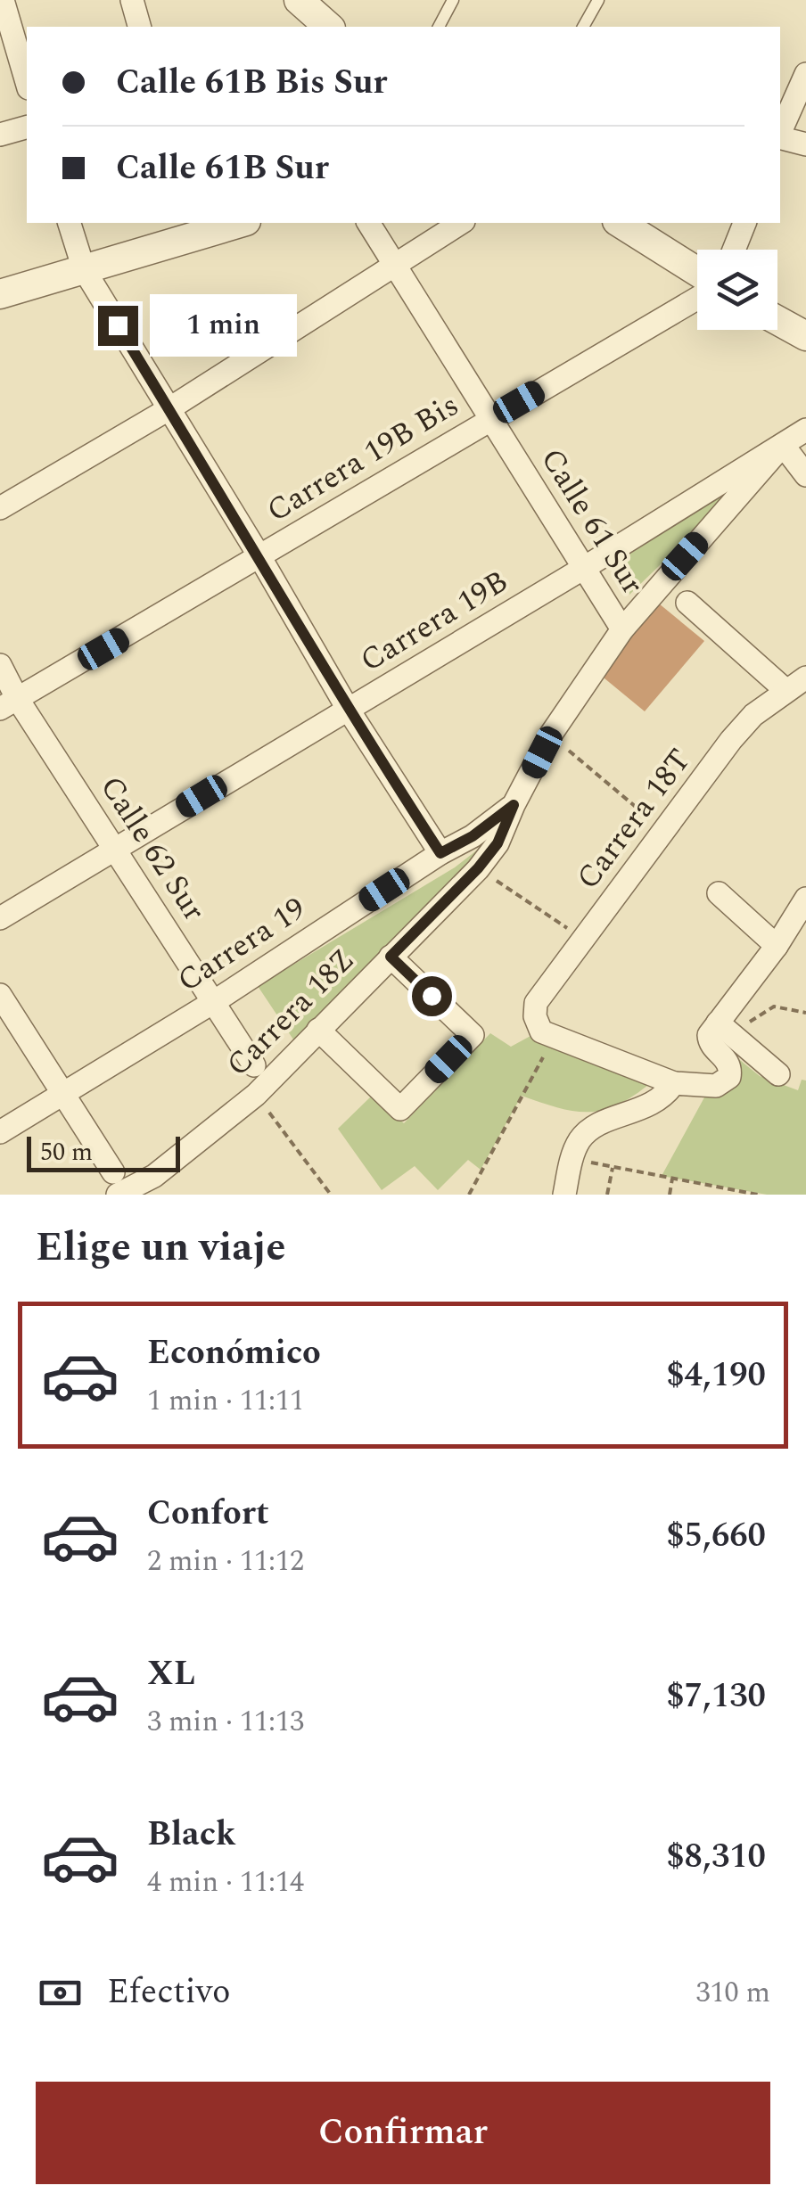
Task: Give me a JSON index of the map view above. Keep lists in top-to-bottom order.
{
  "streets": {
    "street": [
      "Carrera 19B Bis",
      "Calle 61 Sur",
      "Carrera 19B",
      "Carrera 18T",
      "Calle 62 Sur",
      "Carrera 19",
      "Carrera 18Z"
    ]
  },
  "crossings": [
    ["Carrera 19B Bis", "Calle 61 Sur"],
    ["Carrera 19B Bis", "Calle 62 Sur"],
    ["Calle 61 Sur", "Carrera 19B"],
    ["Calle 61 Sur", "Carrera 18Z"],
    ["Carrera 19B", "Calle 62 Sur"],
    ["Carrera 19B", "Carrera 18Z"],
    ["Calle 62 Sur", "Carrera 19"],
    ["Carrera 19", "Carrera 18Z"]
  ],
  "scale_bar": "50 m",
  "page": {
    "banner": ["Calle 61B Bis Sur", "Calle 61B Sur"],
    "bubble": "1 min",
    "scale": "50 m",
    "heading": "Elige un viaje",
    "list": [
      {
        "name": "Económico",
        "note": "1 min · 11:11",
        "value": "$4,190"
      },
      {
        "name": "Confort",
        "note": "2 min · 11:12",
        "value": "$5,660"
      },
      {
        "name": "XL",
        "note": "3 min · 11:13",
        "value": "$7,130"
      },
      {
        "name": "Black",
        "note": "4 min · 11:14",
        "value": "$8,310"
      }
    ],
    "pay": ["Efectivo", "310 m"],
    "buttons": "Confirmar"
  }
}
